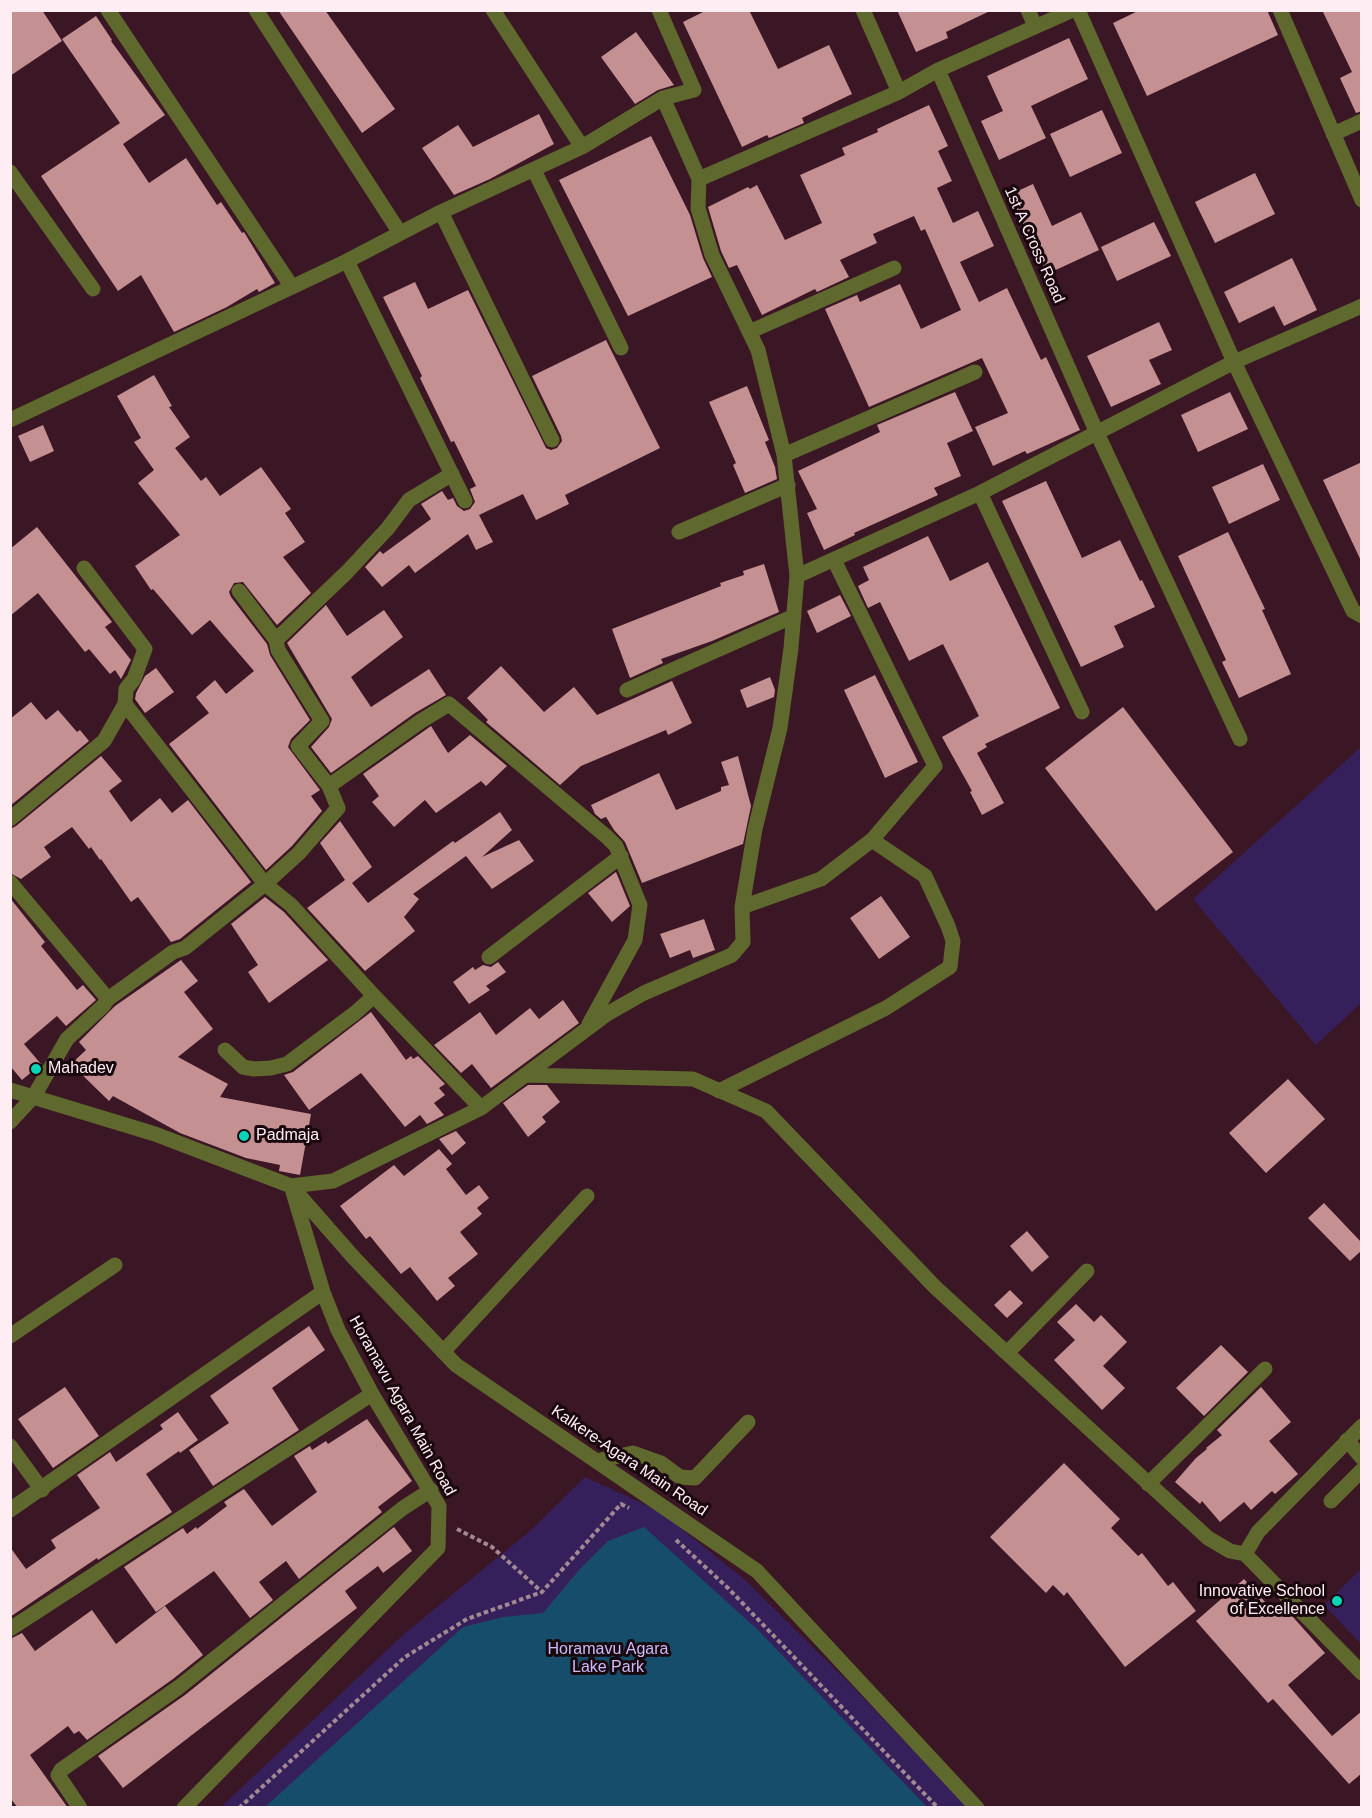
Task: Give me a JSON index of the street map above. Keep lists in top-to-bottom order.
{
  "streets": {
    "street": ["1st A Cross Road", "Horamavu Agara Main Road", "Kalkere-Agara Main Road"]
  },
  "crossings": [
    ["Horamavu Agara Main Road", "Kalkere-Agara Main Road"]
  ],
  "parks": ["Horamavu Agara Lake Park"],
  "places": ["Mahadev", "Padmaja", "Innovative School of Excellence"]
}
